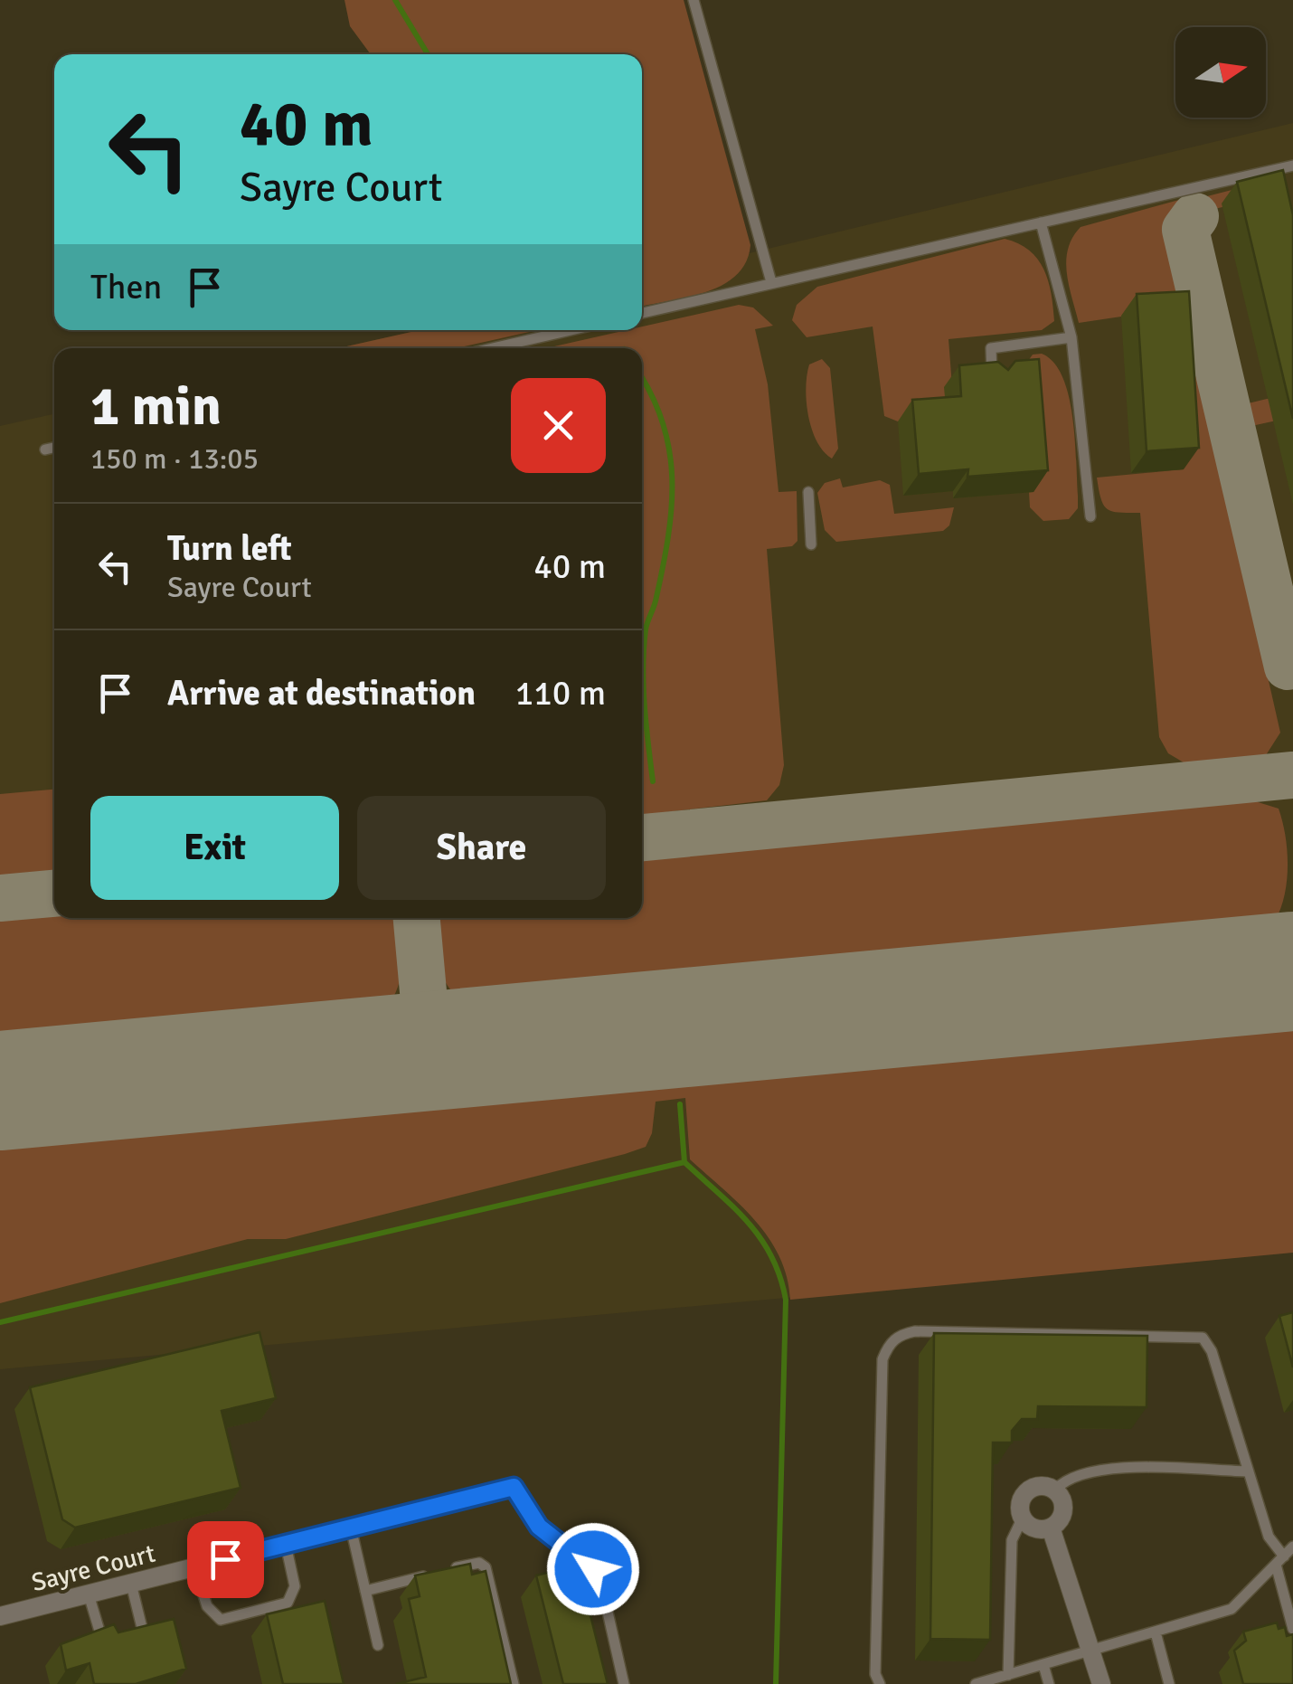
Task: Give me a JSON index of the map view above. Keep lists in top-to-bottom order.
{
  "streets": {
    "street": ["Sayre Court"]
  },
  "north": "right",
  "page": {
    "turn": ["40 m", "Sayre Court"],
    "then": "Then",
    "heading": ["1 min", "150 m · 13:05"],
    "list": [
      {
        "name": "Turn left",
        "note": "Sayre Court",
        "value": "40 m"
      },
      {
        "name": "Arrive at destination",
        "value": "110 m"
      }
    ],
    "buttons": ["Exit", "Share"]
  }
}
